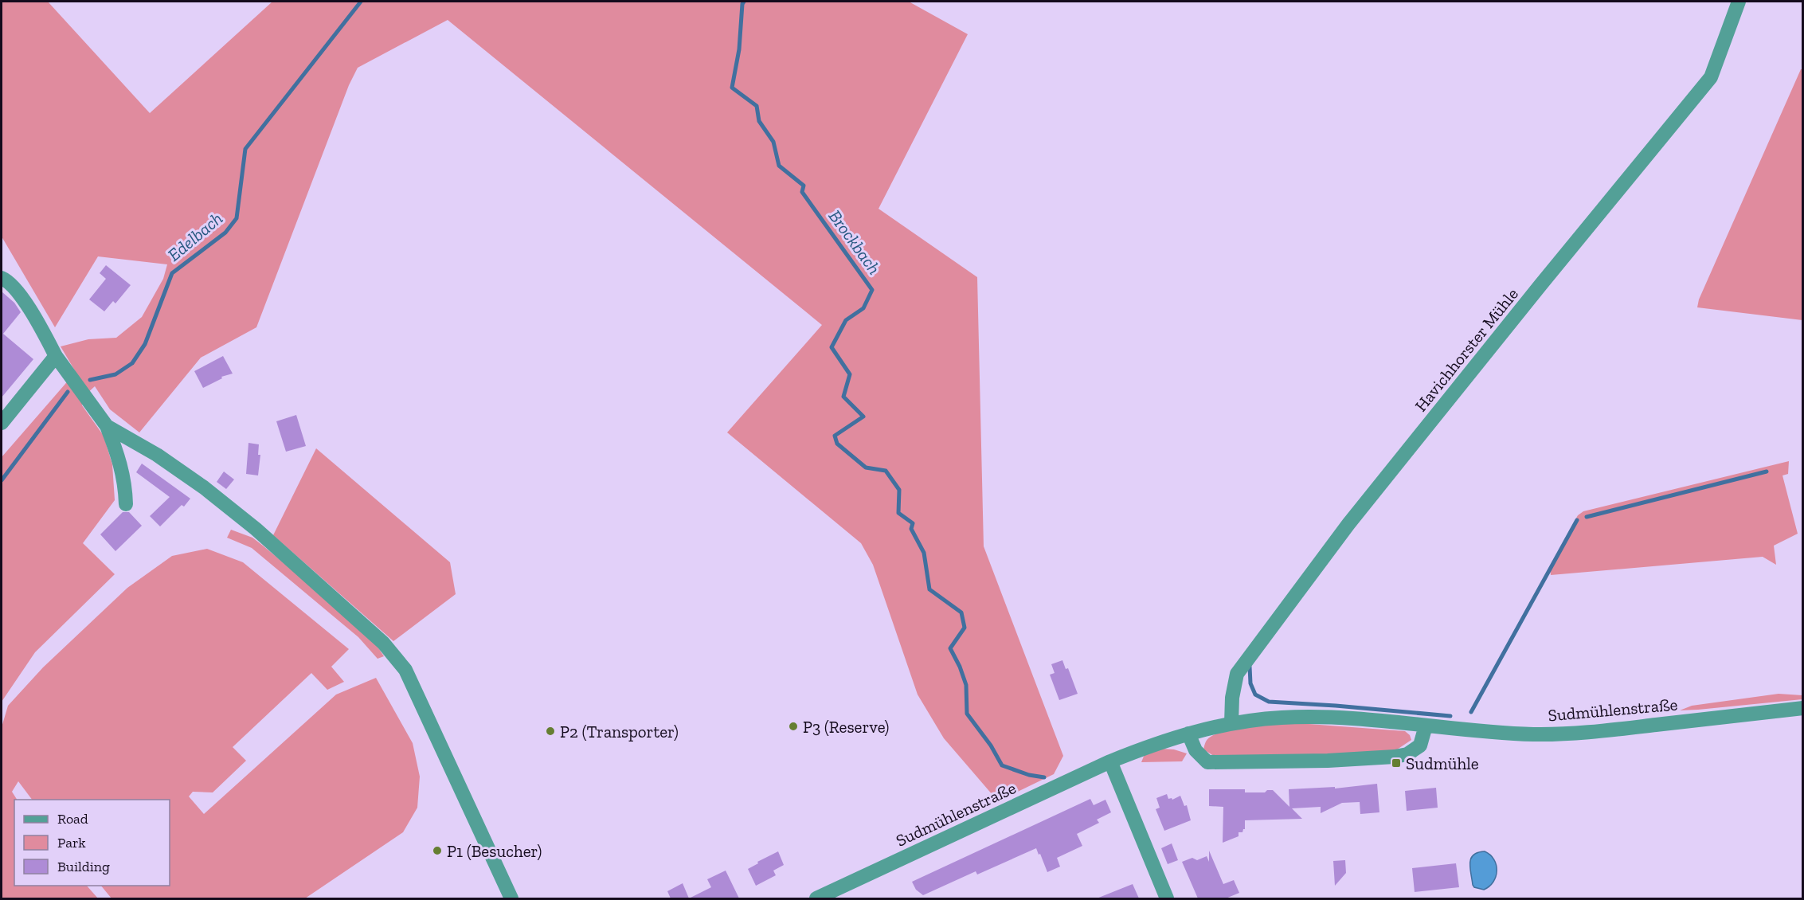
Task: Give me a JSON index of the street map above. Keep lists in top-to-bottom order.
{
  "streets": {
    "street": ["Havichhorster Mühle", "Sudmühlenstraße"]
  },
  "crossings": [
    ["Havichhorster Mühle", "Sudmühlenstraße"]
  ],
  "water": ["Edelbach", "Brockbach"],
  "places": {
    "other": ["P3 (Reserve)", "P2 (Transporter)", "P1 (Besucher)"],
    "transit": ["Sudmühle"]
  },
  "legend": ["Road", "Park", "Building"]
}
